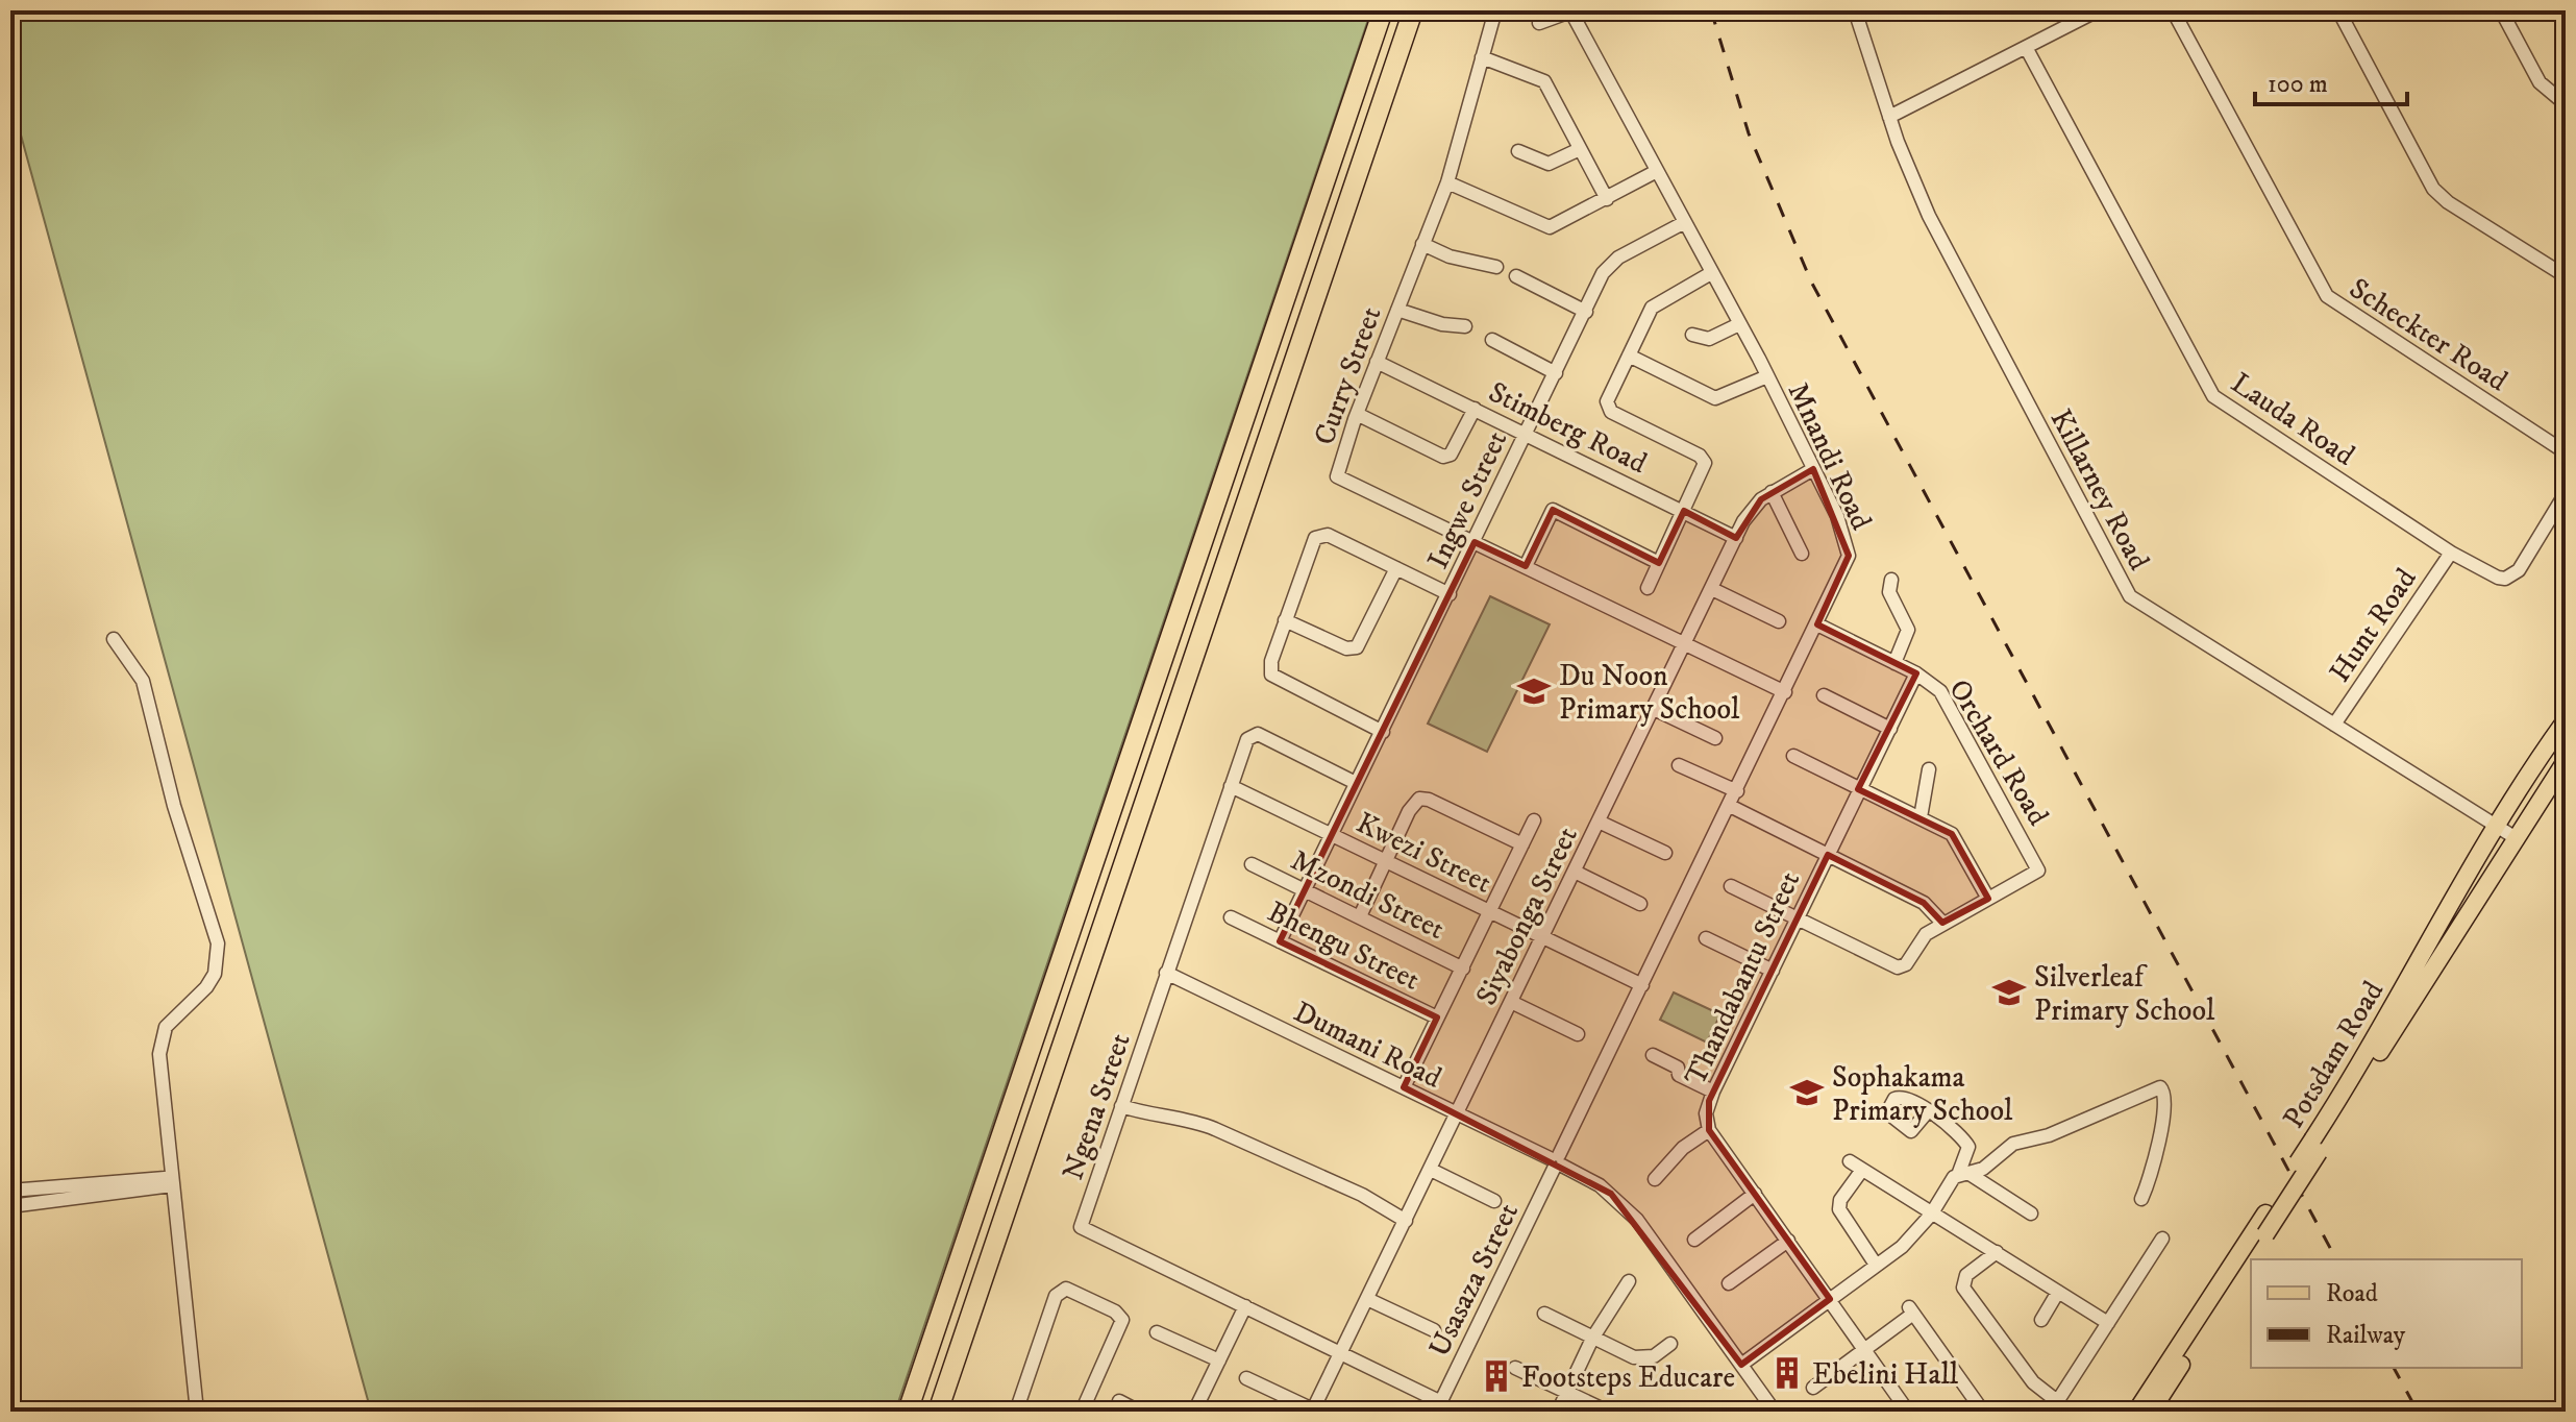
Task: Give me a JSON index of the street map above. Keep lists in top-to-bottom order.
{
  "streets": {
    "main road": ["Potsdam Road"],
    "street": [
      "Scheckter Road",
      "Curry Street",
      "Lauda Road",
      "Stimberg Road",
      "Mnandi Road",
      "Killarney Road",
      "Ingwe Street",
      "Hunt Road",
      "Orchard Road",
      "Kwezi Street",
      "Mzondi Street",
      "Siyabonga Street",
      "Bhengu Street",
      "Thandabantu Street",
      "Dumani Road",
      "Ngena Street",
      "Usasaza Street"
    ]
  },
  "crossings": [
    ["Curry Street", "Stimberg Road"],
    ["Curry Street", "Mnandi Road"],
    ["Curry Street", "Ingwe Street"],
    ["Curry Street", "Siyabonga Street"],
    ["Lauda Road", "Hunt Road"],
    ["Stimberg Road", "Ingwe Street"],
    ["Stimberg Road", "Siyabonga Street"],
    ["Mnandi Road", "Ingwe Street"],
    ["Mnandi Road", "Orchard Road"],
    ["Mnandi Road", "Kwezi Street"],
    ["Mnandi Road", "Siyabonga Street"],
    ["Mnandi Road", "Dumani Road"],
    ["Mnandi Road", "Usasaza Street"],
    ["Killarney Road", "Hunt Road"],
    ["Killarney Road", "Potsdam Road"],
    ["Ingwe Street", "Kwezi Street"],
    ["Ingwe Street", "Mzondi Street"],
    ["Ingwe Street", "Bhengu Street"],
    ["Ingwe Street", "Ngena Street"],
    ["Orchard Road", "Thandabantu Street"],
    ["Kwezi Street", "Siyabonga Street"],
    ["Kwezi Street", "Ngena Street"],
    ["Siyabonga Street", "Dumani Road"],
    ["Siyabonga Street", "Ngena Street"],
    ["Dumani Road", "Ngena Street"],
    ["Dumani Road", "Usasaza Street"],
    ["Ngena Street", "Usasaza Street"]
  ],
  "places": {
    "school or university": ["Du Noon Primary School", "Silverleaf Primary School", "Sophakama Primary School"],
    "building": ["Ebelini Hall", "Footsteps Educare"]
  },
  "legend": ["Road", "Railway"],
  "scale_bar": "100 m"
}
